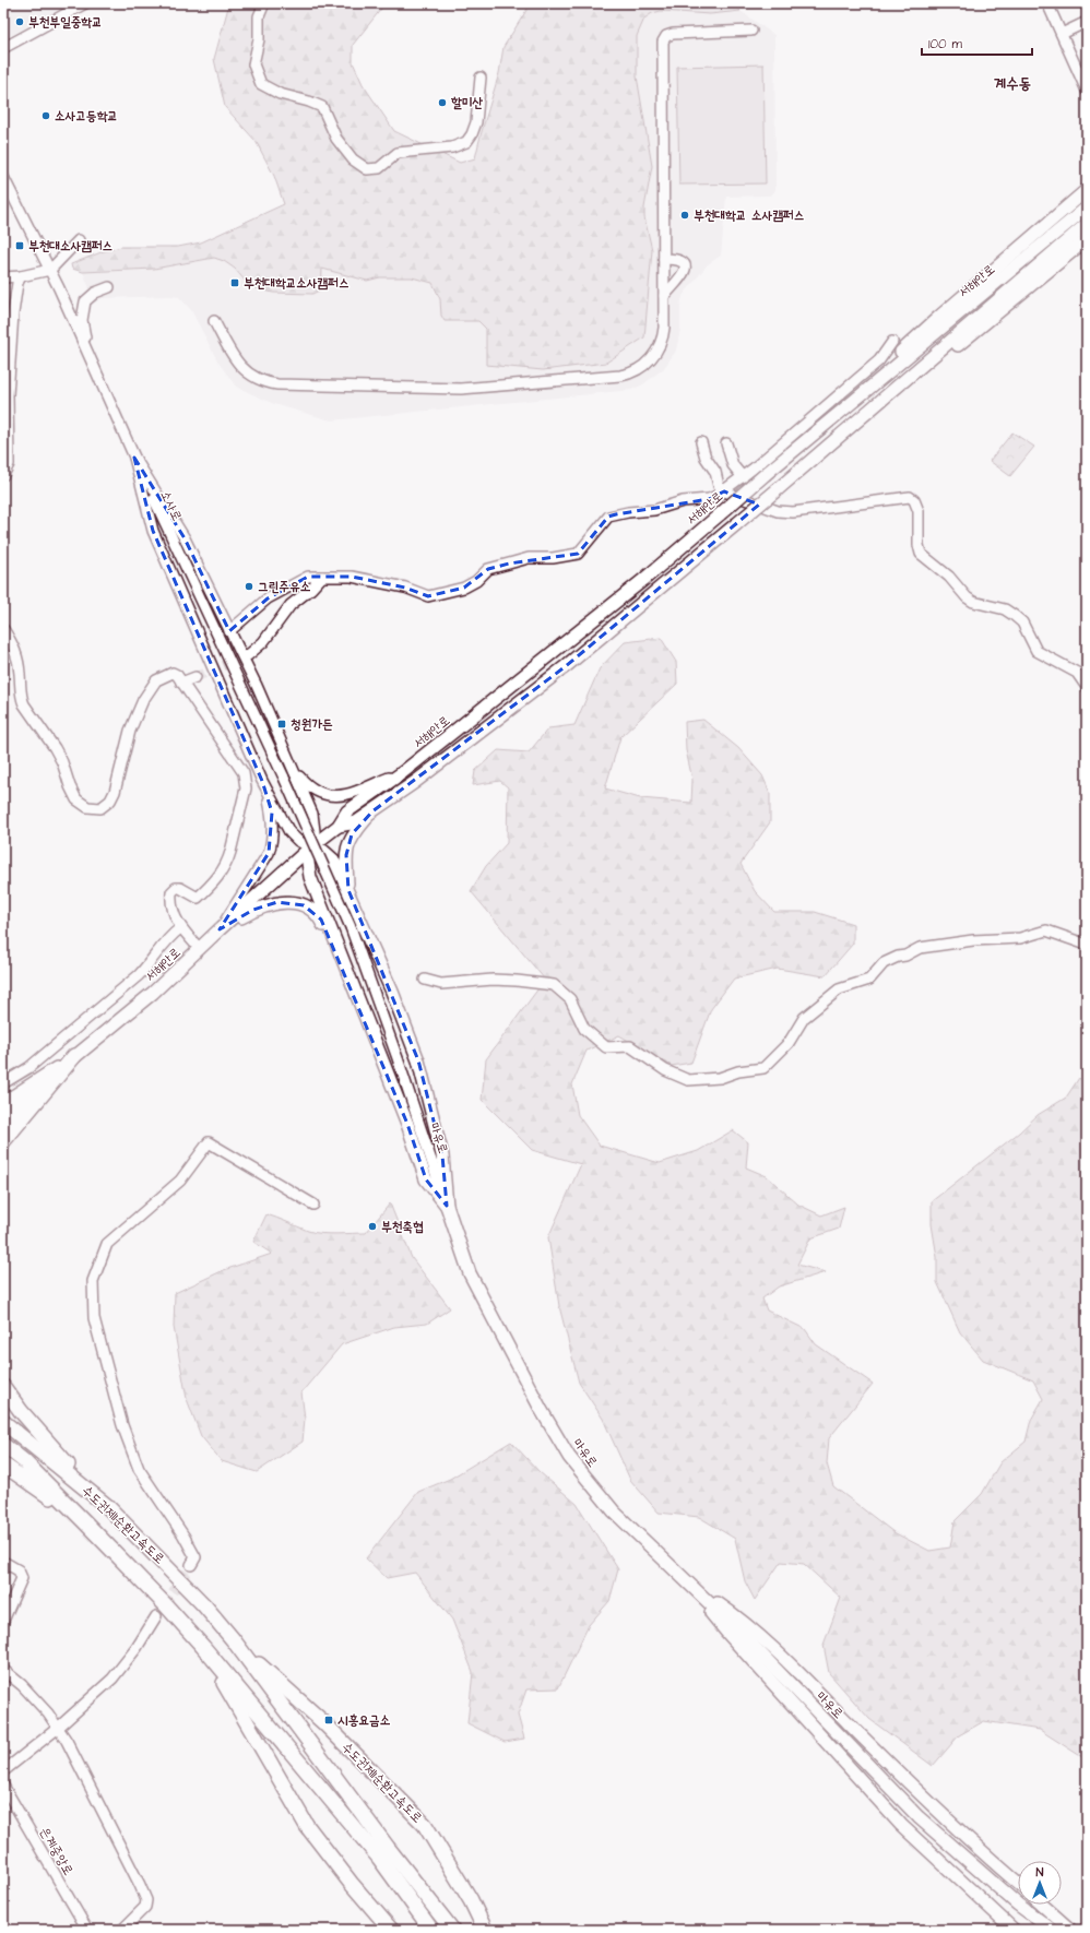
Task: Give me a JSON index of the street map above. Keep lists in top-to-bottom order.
{
  "streets": {
    "highway": ["수도권제1순환고속도로"],
    "main road": ["서해안로", "마유로"],
    "street": ["소사로", "은계중앙로"]
  },
  "crossings": [
    ["서해안로", "소사로"],
    ["서해안로", "마유로"],
    ["소사로", "마유로"]
  ],
  "districts": ["계수동"],
  "places": {
    "other": [
      "부천부일중학교",
      "할미산",
      "소사고등학교",
      "부천대학교 소사캠퍼스",
      "그린주유소",
      "부천축협"
    ],
    "transit": [
      "부천대소사캠퍼스",
      "부천대학교소사캠퍼스",
      "청원가든",
      "시흥요금소"
    ]
  },
  "scale_bar": "100 m",
  "north": "top"
}
